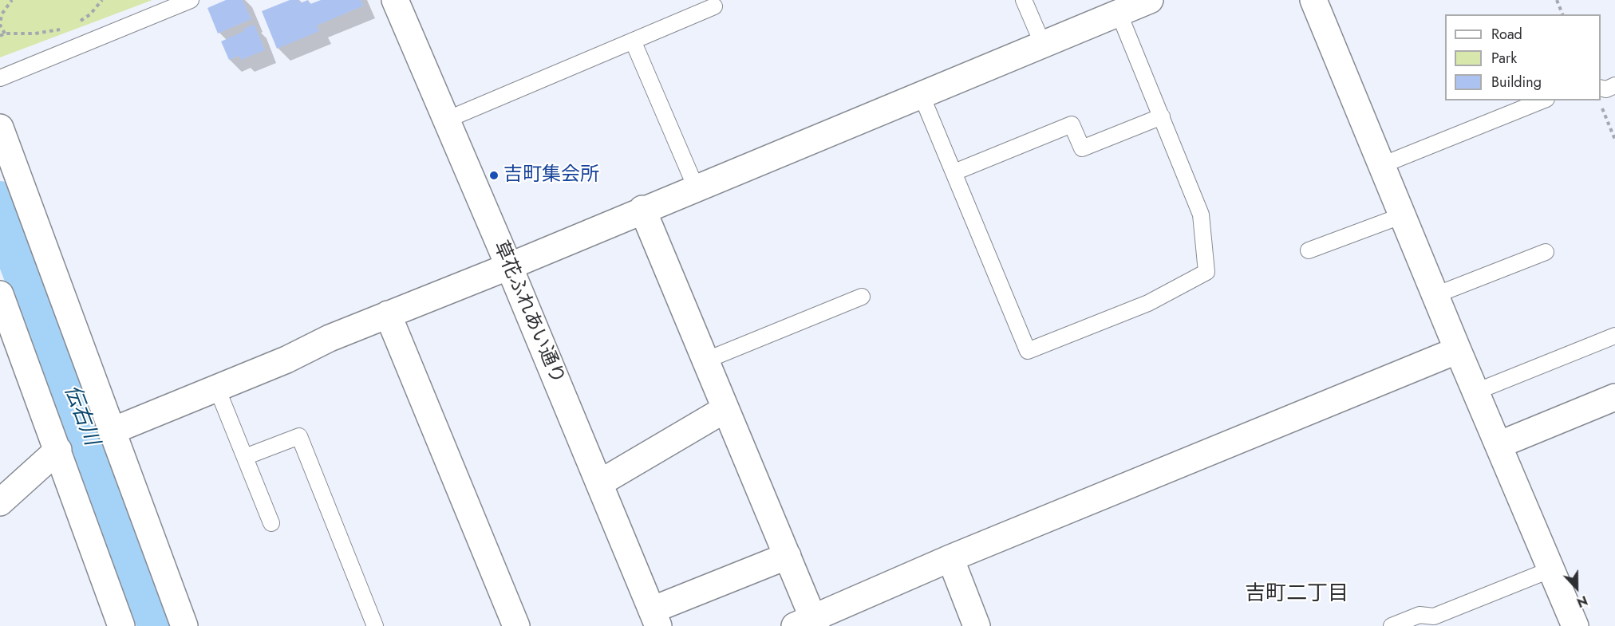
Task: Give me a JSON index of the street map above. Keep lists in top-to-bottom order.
{
  "streets": {
    "street": ["草花ふれあい通り"]
  },
  "districts": ["吉町二丁目"],
  "water": ["伝右川"],
  "places": ["吉町集会所"],
  "legend": ["Road", "Park", "Building"],
  "north": "bottom"
}
